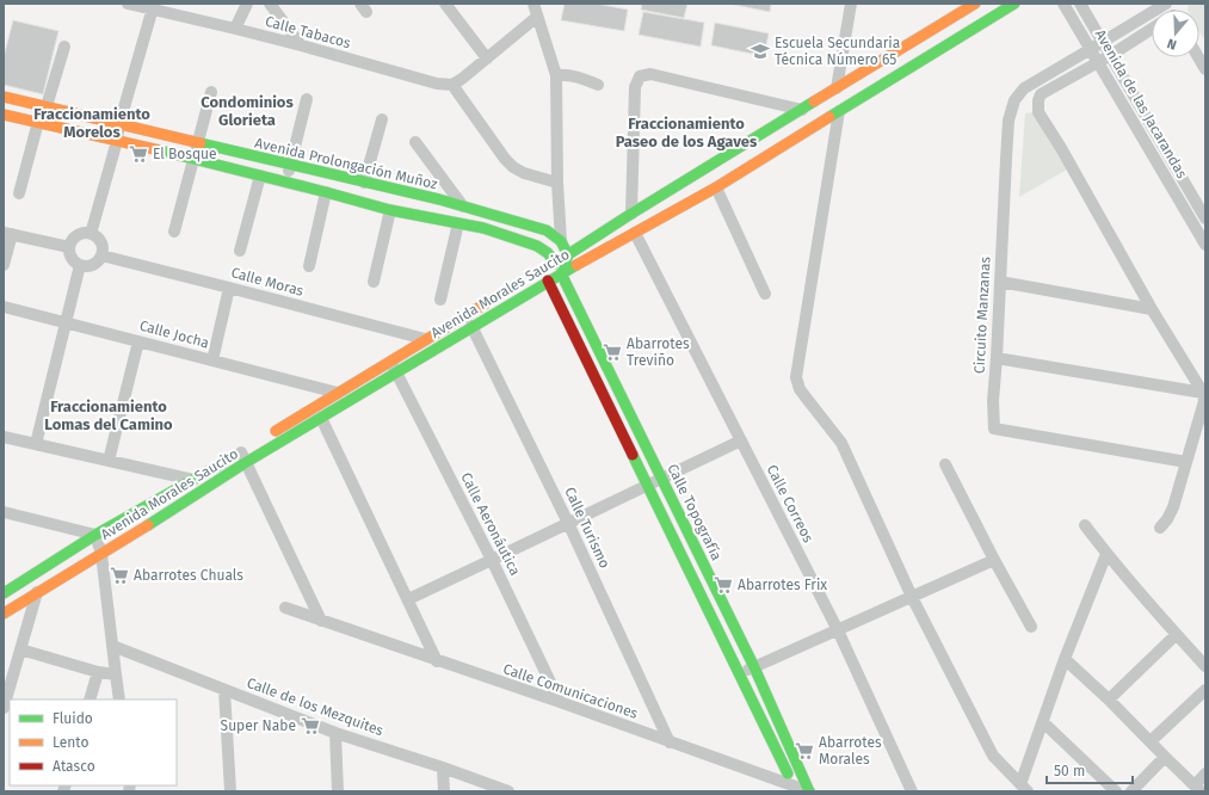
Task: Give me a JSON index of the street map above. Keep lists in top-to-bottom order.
{
  "streets": {
    "street": [
      "Calle Tabacos",
      "Avenida de las Jacarandas",
      "Avenida Prolongación Muñoz",
      "Calle Moras",
      "Avenida Morales Saucito",
      "Circuito Manzanas",
      "Calle Jocha",
      "Calle Correos",
      "Calle Topografía",
      "Calle Aeronáutica",
      "Calle Turismo",
      "Calle Comunicaciones",
      "Calle de los Mezquites"
    ]
  },
  "crossings": [
    ["Avenida de las Jacarandas", "Circuito Manzanas"],
    ["Calle Moras", "Avenida Morales Saucito"],
    ["Avenida Morales Saucito", "Calle Jocha"],
    ["Avenida Morales Saucito", "Calle Correos"],
    ["Avenida Morales Saucito", "Calle Topografía"],
    ["Avenida Morales Saucito", "Calle Aeronáutica"],
    ["Avenida Morales Saucito", "Calle Turismo"],
    ["Calle Topografía", "Calle Comunicaciones"],
    ["Calle Aeronáutica", "Calle Comunicaciones"],
    ["Calle Turismo", "Calle Comunicaciones"]
  ],
  "districts": [
    "Condominios Glorieta",
    "Fraccionamiento Morelos",
    "Fraccionamiento Paseo de los Agaves",
    "Fraccionamiento Lomas del Camino"
  ],
  "places": {
    "school or university": ["Escuela Secundaria Técnica Número 65"],
    "supermarket": [
      "El Bosque",
      "Abarrotes Treviño",
      "Abarrotes Chuals",
      "Abarrotes Frix",
      "Super Nabe",
      "Abarrotes Morales"
    ]
  },
  "legend": ["Fluido", "Lento", "Atasco"],
  "scale_bar": "50 m",
  "north": "bottom"
}
